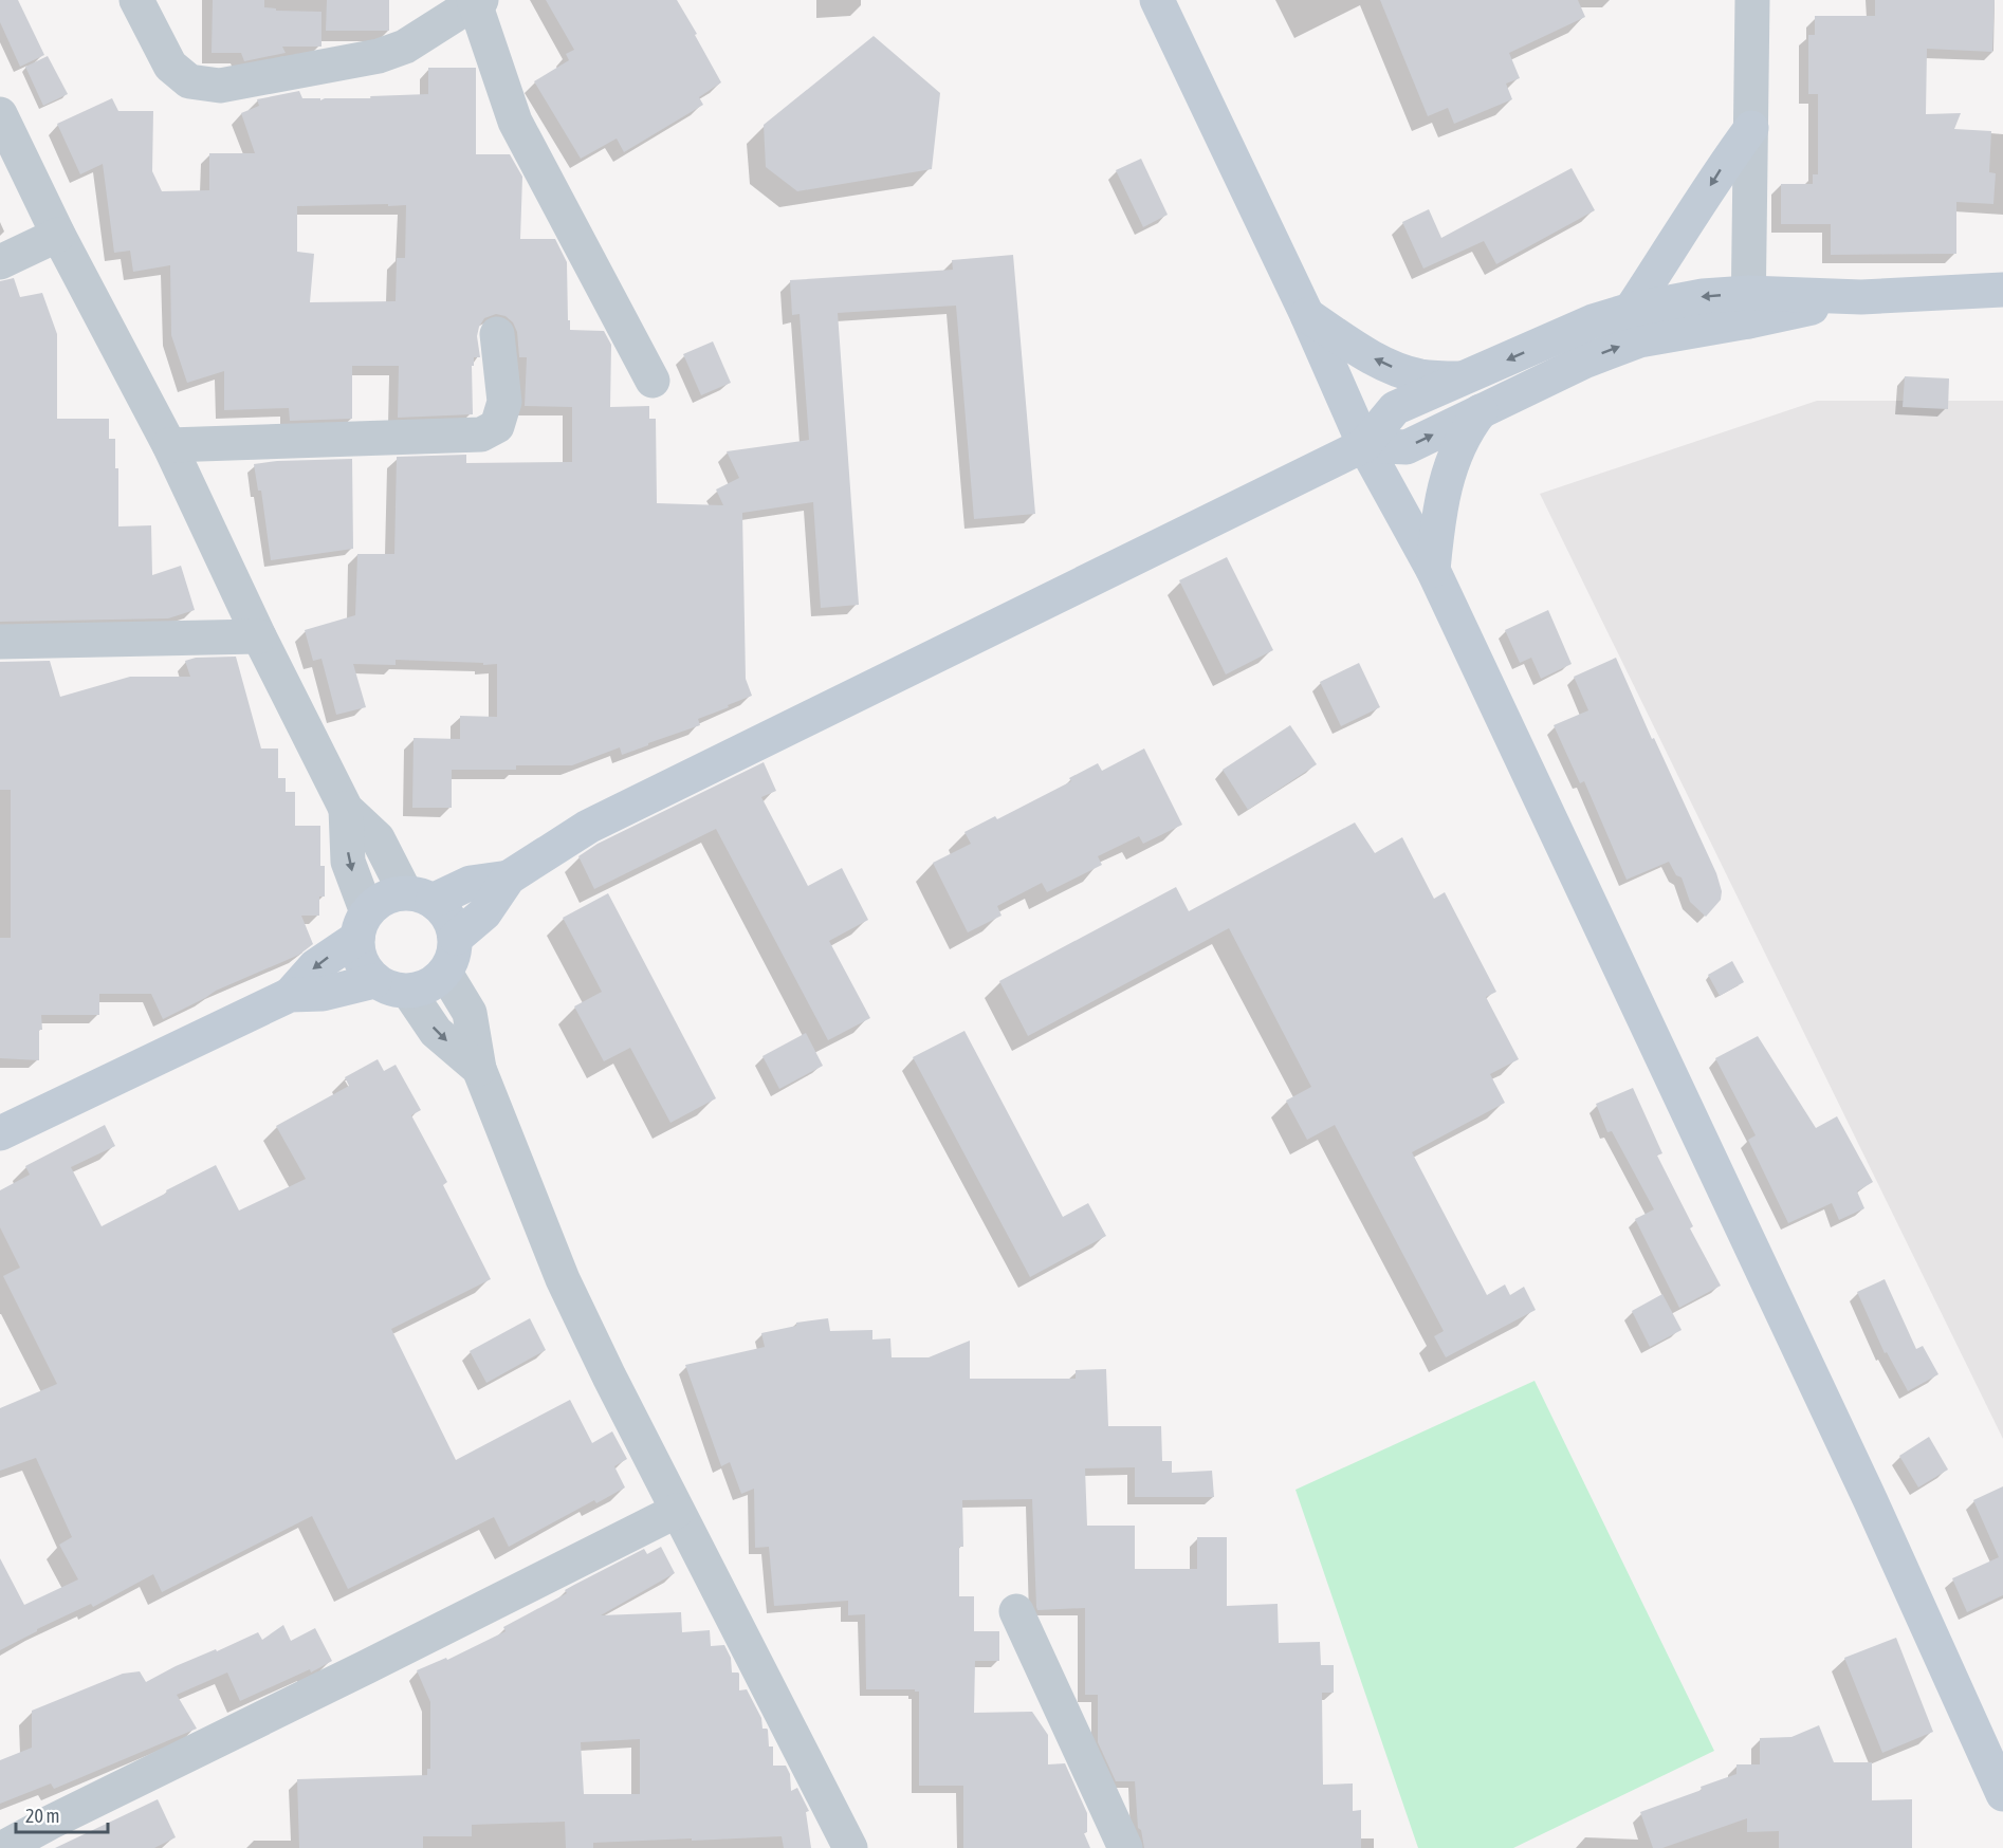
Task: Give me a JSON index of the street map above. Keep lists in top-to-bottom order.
{
  "scale_bar": "20 m"
}
